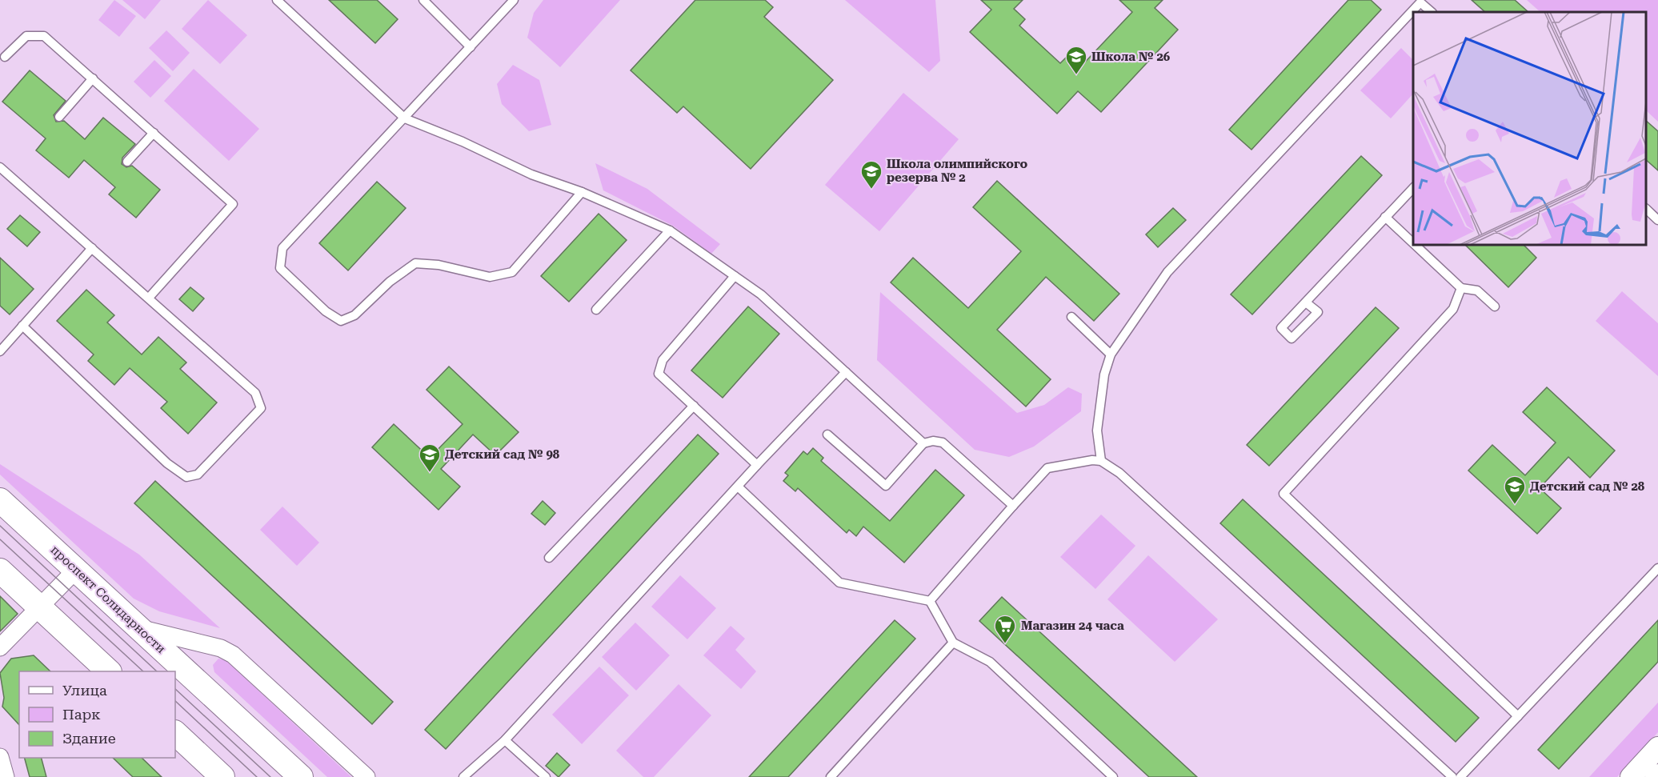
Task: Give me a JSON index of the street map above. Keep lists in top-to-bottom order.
{
  "streets": {
    "main road": ["проспект Солидарности"]
  },
  "places": {
    "school or university": [
      "Школа № 26",
      "Школа олимпийского резерва № 2",
      "Детский сад № 98",
      "Детский сад № 28"
    ],
    "supermarket": ["Магазин 24 часа"]
  },
  "legend": ["Улица", "Парк", "Здание"]
}
